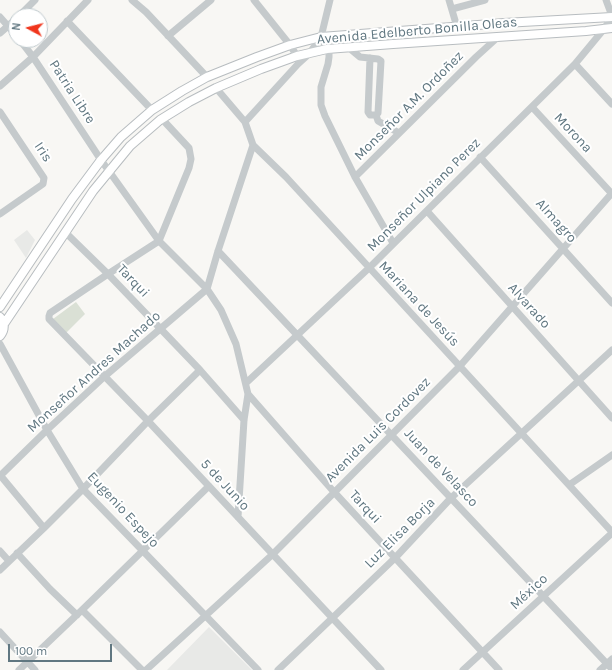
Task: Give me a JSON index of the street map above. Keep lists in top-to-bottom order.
{
  "streets": {
    "main road": ["Avenida Edelberto Bonilla Oleas"],
    "street": [
      "Patria Libre",
      "Monseñor A.M. Ordoñez",
      "Morona",
      "Iris",
      "Monseñor Ulpiano Perez",
      "Almagro",
      "Tarqui",
      "Mariana de Jesús",
      "Alvarado",
      "Monseñor Andres Machado",
      "Avenida Luis Cordovez",
      "Juan de Velasco",
      "5 de Junio",
      "Eugenio Espejo",
      "Luz Elisa Borja",
      "México"
    ]
  },
  "crossings": [
    ["Avenida Edelberto Bonilla Oleas", "Patria Libre"],
    ["Avenida Edelberto Bonilla Oleas", "Monseñor A.M. Ordoñez"],
    ["Avenida Edelberto Bonilla Oleas", "Monseñor Ulpiano Perez"],
    ["Avenida Edelberto Bonilla Oleas", "Tarqui"],
    ["Avenida Edelberto Bonilla Oleas", "Mariana de Jesús"],
    ["Patria Libre", "Monseñor Ulpiano Perez"],
    ["Patria Libre", "Tarqui"],
    ["Patria Libre", "Monseñor Andres Machado"],
    ["Morona", "Monseñor Ulpiano Perez"],
    ["Morona", "Avenida Luis Cordovez"],
    ["Monseñor Ulpiano Perez", "Almagro"],
    ["Monseñor Ulpiano Perez", "Mariana de Jesús"],
    ["Monseñor Ulpiano Perez", "Alvarado"],
    ["Monseñor Ulpiano Perez", "Juan de Velasco"],
    ["Almagro", "Avenida Luis Cordovez"],
    ["Tarqui", "Monseñor Andres Machado"],
    ["Tarqui", "Avenida Luis Cordovez"],
    ["Tarqui", "5 de Junio"],
    ["Tarqui", "Luz Elisa Borja"],
    ["Tarqui", "México"],
    ["Mariana de Jesús", "Avenida Luis Cordovez"],
    ["Mariana de Jesús", "Luz Elisa Borja"],
    ["Mariana de Jesús", "México"],
    ["Alvarado", "Avenida Luis Cordovez"],
    ["Alvarado", "Luz Elisa Borja"],
    ["Monseñor Andres Machado", "5 de Junio"],
    ["Monseñor Andres Machado", "Eugenio Espejo"],
    ["Avenida Luis Cordovez", "Juan de Velasco"],
    ["Avenida Luis Cordovez", "5 de Junio"],
    ["Avenida Luis Cordovez", "Eugenio Espejo"],
    ["Juan de Velasco", "Luz Elisa Borja"],
    ["Juan de Velasco", "México"],
    ["5 de Junio", "Luz Elisa Borja"]
  ],
  "scale_bar": "100 m",
  "north": "left"
}
